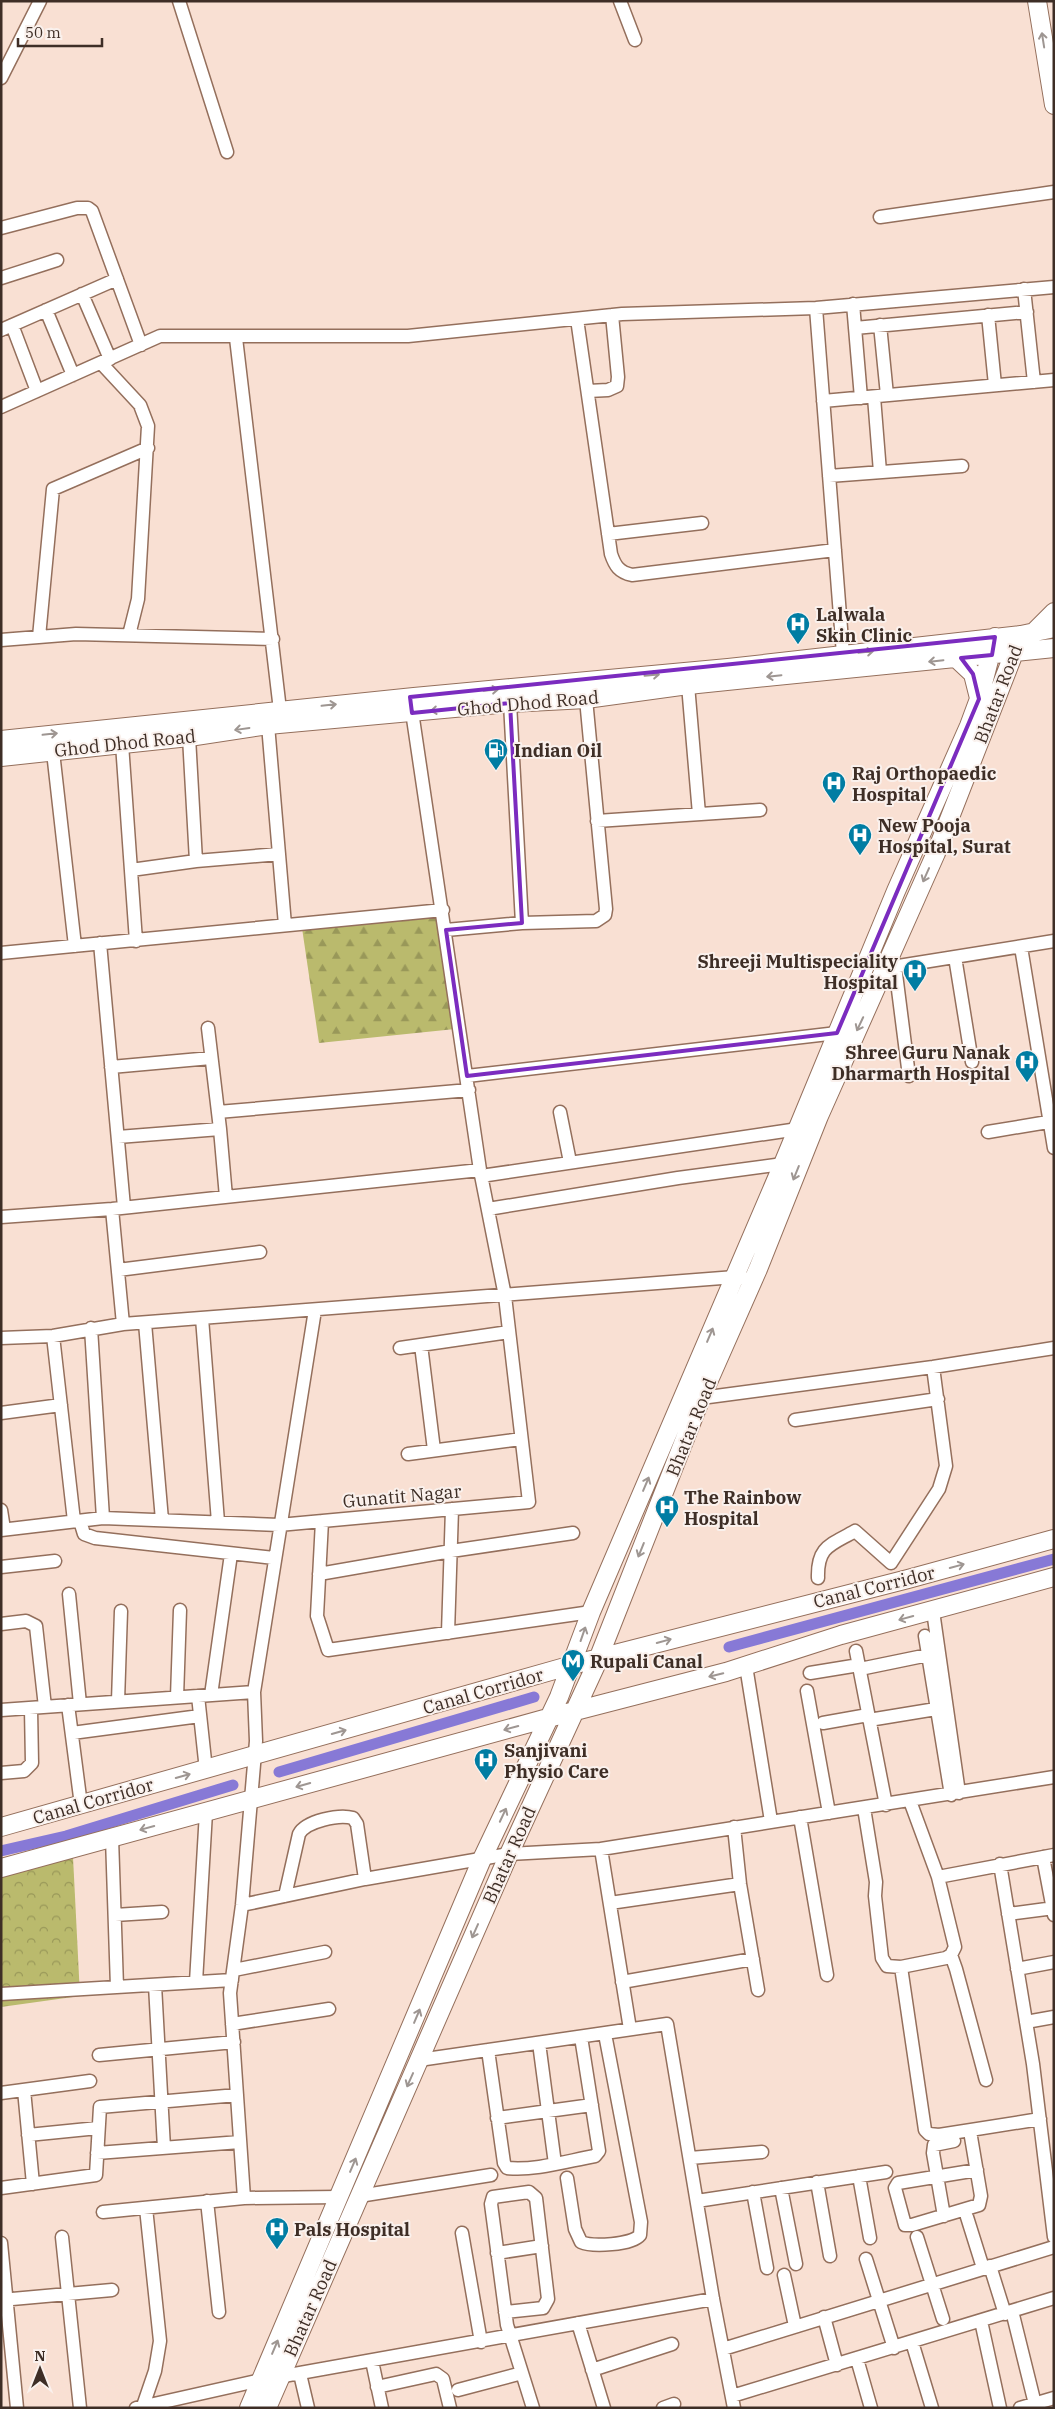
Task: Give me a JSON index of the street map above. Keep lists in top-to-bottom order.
{
  "streets": {
    "main road": ["Bhatar Road", "Ghod Dhod Road", "Canal Corridor"],
    "street": ["Gunatit Nagar"]
  },
  "crossings": [
    ["Bhatar Road", "Ghod Dhod Road"],
    ["Bhatar Road", "Canal Corridor"]
  ],
  "places": {
    "hospital": [
      "Lalwala Skin Clinic",
      "Raj Orthopaedic Hospital",
      "New Pooja Hospital, Surat",
      "Shreeji Multispeciality Hospital",
      "Shree Guru Nanak Dharmarth Hospital",
      "The Rainbow Hospital",
      "Sanjivani Physio Care",
      "Pals Hospital"
    ],
    "fuel station": ["Indian Oil"],
    "metro station": ["Rupali Canal"]
  },
  "scale_bar": "50 m",
  "north": "top"
}
